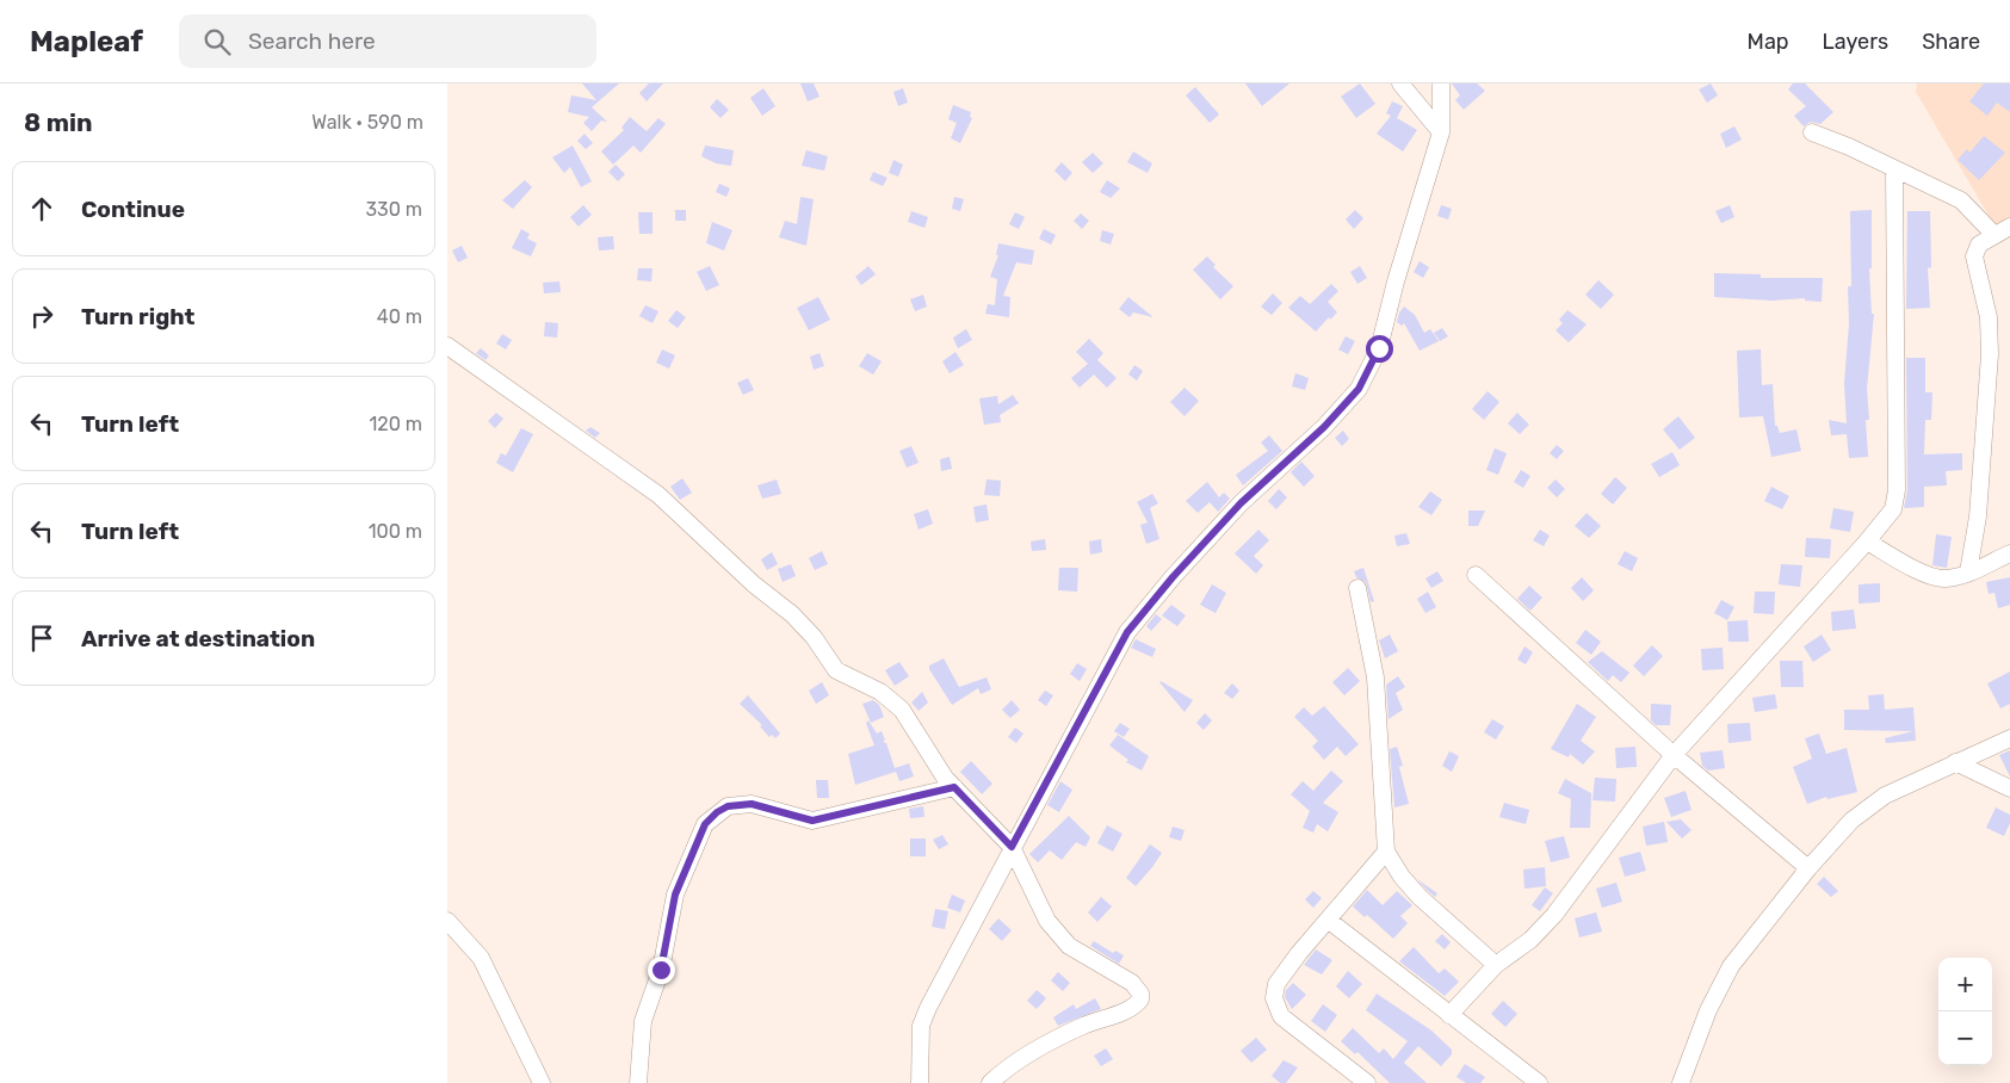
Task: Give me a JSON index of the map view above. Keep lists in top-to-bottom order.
{
  "page": {
    "header": "Mapleaf",
    "search": "Search here",
    "nav": ["Map", "Layers", "Share"],
    "heading": ["8 min", "Walk · 590 m"],
    "list": [
      ["Continue", "330 m"],
      ["Turn right", "40 m"],
      ["Turn left", "120 m"],
      ["Turn left", "100 m"],
      "Arrive at destination"
    ],
    "map_buttons": ["+", "−"]
  }
}
